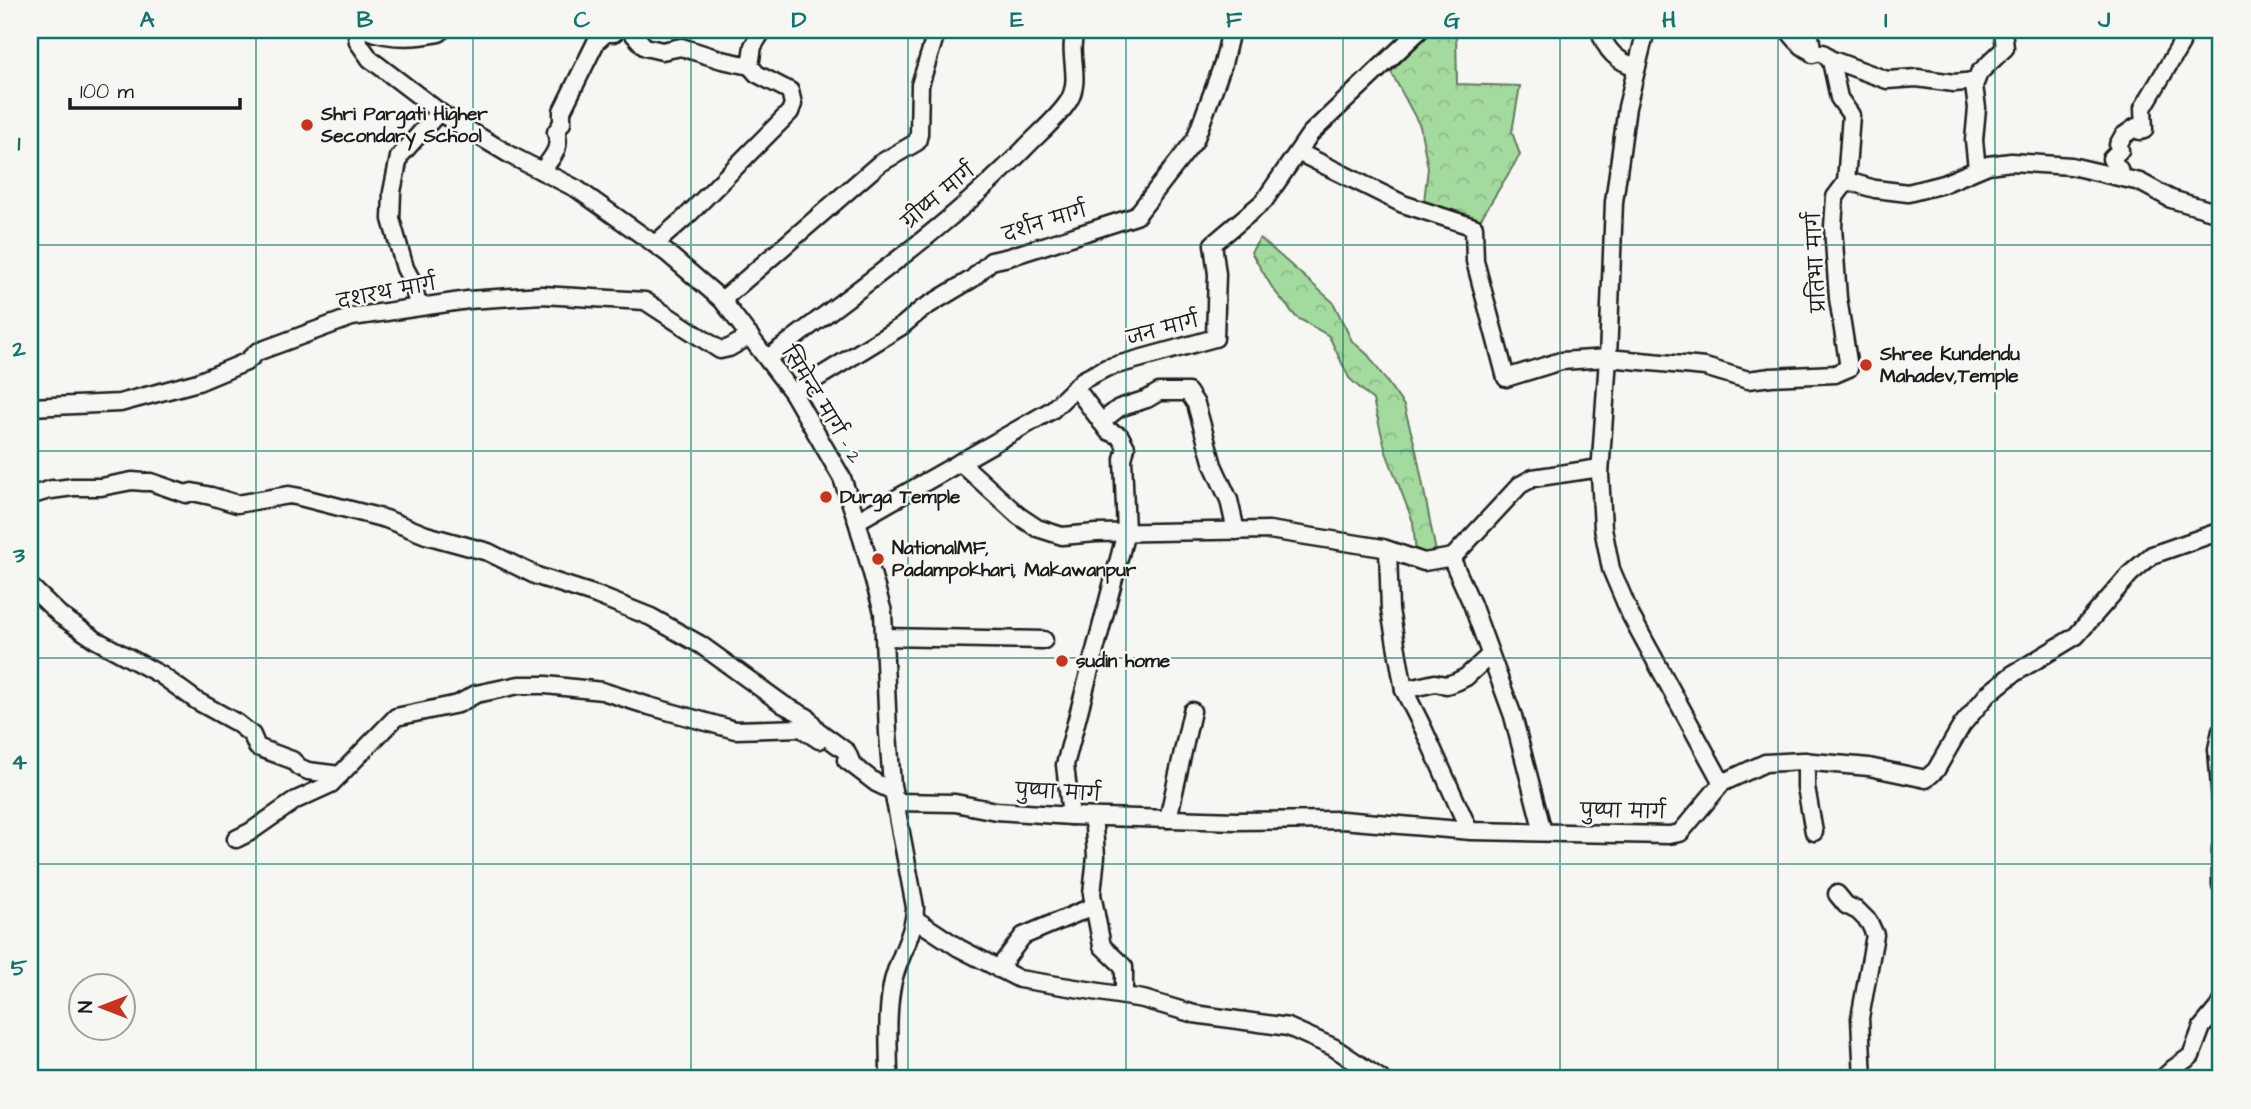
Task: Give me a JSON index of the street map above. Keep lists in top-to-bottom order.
{
  "streets": {
    "street": [
      "ग्रीष्म मार्ग",
      "दर्शन मार्ग",
      "प्रतिभा मार्ग",
      "दशरथ मार्ग",
      "जन मार्ग",
      "सिमेन्ट मार्ग - 2",
      "पुष्पा मार्ग"
    ]
  },
  "crossings": [
    ["ग्रीष्म मार्ग", "सिमेन्ट मार्ग - 2"],
    ["दर्शन मार्ग", "सिमेन्ट मार्ग - 2"],
    ["दशरथ मार्ग", "सिमेन्ट मार्ग - 2"],
    ["जन मार्ग", "सिमेन्ट मार्ग - 2"],
    ["सिमेन्ट मार्ग - 2", "पुष्पा मार्ग"]
  ],
  "places": [
    "Shri Pargati Higher Secondary School",
    "Shree Kundendu Mahadev,Temple",
    "Durga Temple",
    "NationalMF, Padampokhari, Makawanpur",
    "sudin home"
  ],
  "scale_bar": "100 m",
  "north": "left",
  "grid": {
    "columns": [
      "A",
      "B",
      "C",
      "D",
      "E",
      "F",
      "G",
      "H",
      "I",
      "J"
    ],
    "rows": [
      "1",
      "2",
      "3",
      "4",
      "5"
    ]
  }
}
